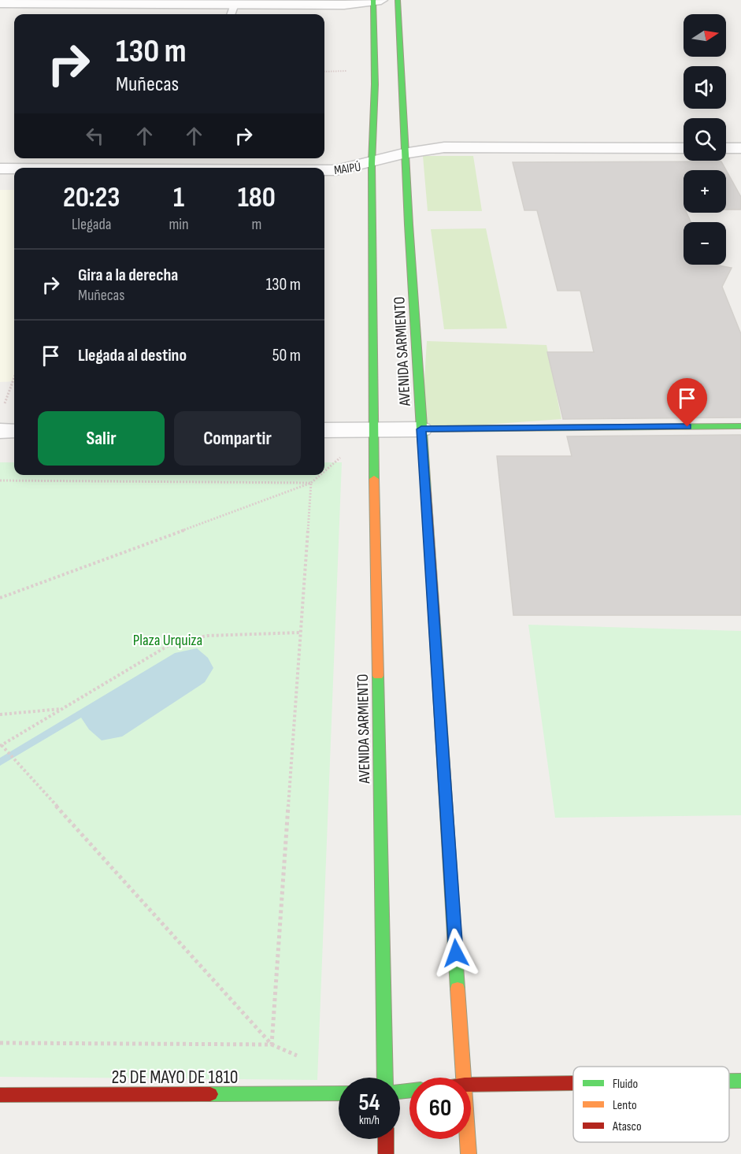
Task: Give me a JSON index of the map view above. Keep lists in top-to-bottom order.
{
  "streets": {
    "main road": ["AVENIDA SARMIENTO", "25 DE MAYO DE 1810"],
    "street": ["MAIPÚ"]
  },
  "crossings": [
    ["MAIPÚ", "AVENIDA SARMIENTO"]
  ],
  "parks": ["Plaza Urquiza"],
  "legend": ["Fluido", "Lento", "Atasco"],
  "north": "right",
  "page": {
    "map_buttons": ["+", "−"],
    "turn": ["130 m", "Muñecas"],
    "eta": [
      "20:23",
      "Llegada",
      "1",
      "min",
      "180",
      "m"
    ],
    "list": [
      {
        "name": "Gira a la derecha",
        "note": "Muñecas",
        "value": "130 m"
      },
      {
        "name": "Llegada al destino",
        "value": "50 m"
      }
    ],
    "buttons": ["Salir", "Compartir"],
    "speed": "54 km/h",
    "limit": "60"
  }
}
